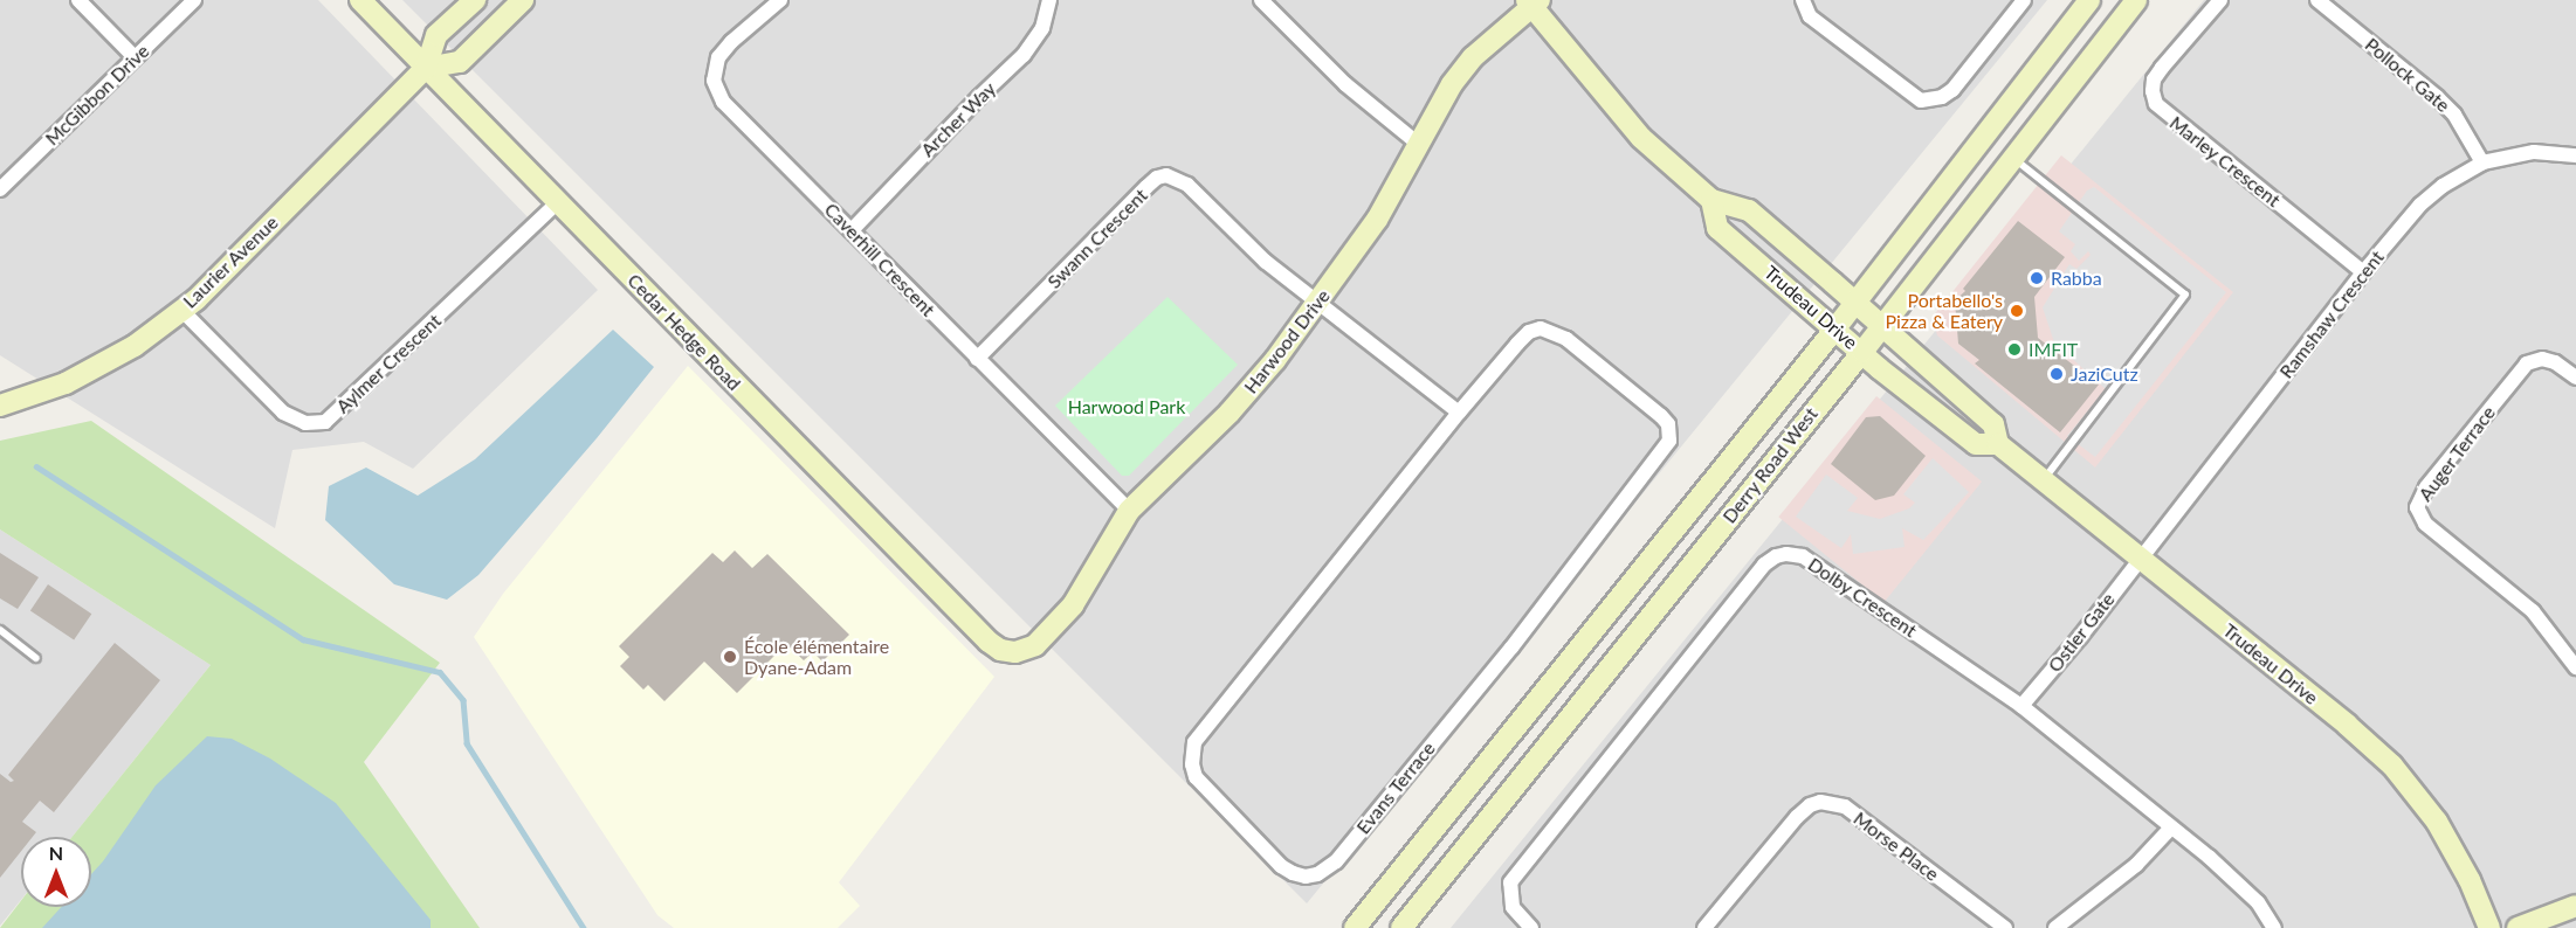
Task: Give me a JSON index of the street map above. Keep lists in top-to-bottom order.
{
  "streets": {
    "street": [
      "Pollock Gate",
      "McGibbon Drive",
      "Archer Way",
      "Marley Crescent",
      "Swann Crescent",
      "Caverhill Crescent",
      "Laurier Avenue",
      "Trudeau Drive",
      "Ramshaw Crescent",
      "Cedar Hedge Road",
      "Harwood Drive",
      "Aylmer Crescent",
      "Auger Terrace",
      "Derry Road West",
      "Dolby Crescent",
      "Ostler Gate",
      "Evans Terrace",
      "Morse Place"
    ]
  },
  "crossings": [
    ["Pollock Gate", "Ramshaw Crescent"],
    ["Archer Way", "Caverhill Crescent"],
    ["Marley Crescent", "Ramshaw Crescent"],
    ["Swann Crescent", "Caverhill Crescent"],
    ["Swann Crescent", "Harwood Drive"],
    ["Caverhill Crescent", "Harwood Drive"],
    ["Laurier Avenue", "Cedar Hedge Road"],
    ["Laurier Avenue", "Aylmer Crescent"],
    ["Trudeau Drive", "Ramshaw Crescent"],
    ["Trudeau Drive", "Harwood Drive"],
    ["Trudeau Drive", "Derry Road West"],
    ["Trudeau Drive", "Ostler Gate"],
    ["Ramshaw Crescent", "Ostler Gate"],
    ["Cedar Hedge Road", "Harwood Drive"],
    ["Cedar Hedge Road", "Aylmer Crescent"],
    ["Dolby Crescent", "Ostler Gate"]
  ],
  "parks": ["Harwood Park"],
  "places": [
    "Rabba",
    "Portabello's Pizza & Eatery",
    "IMFIT",
    "JaziCutz",
    "École élémentaire Dyane-Adam"
  ],
  "north": "top"
}
